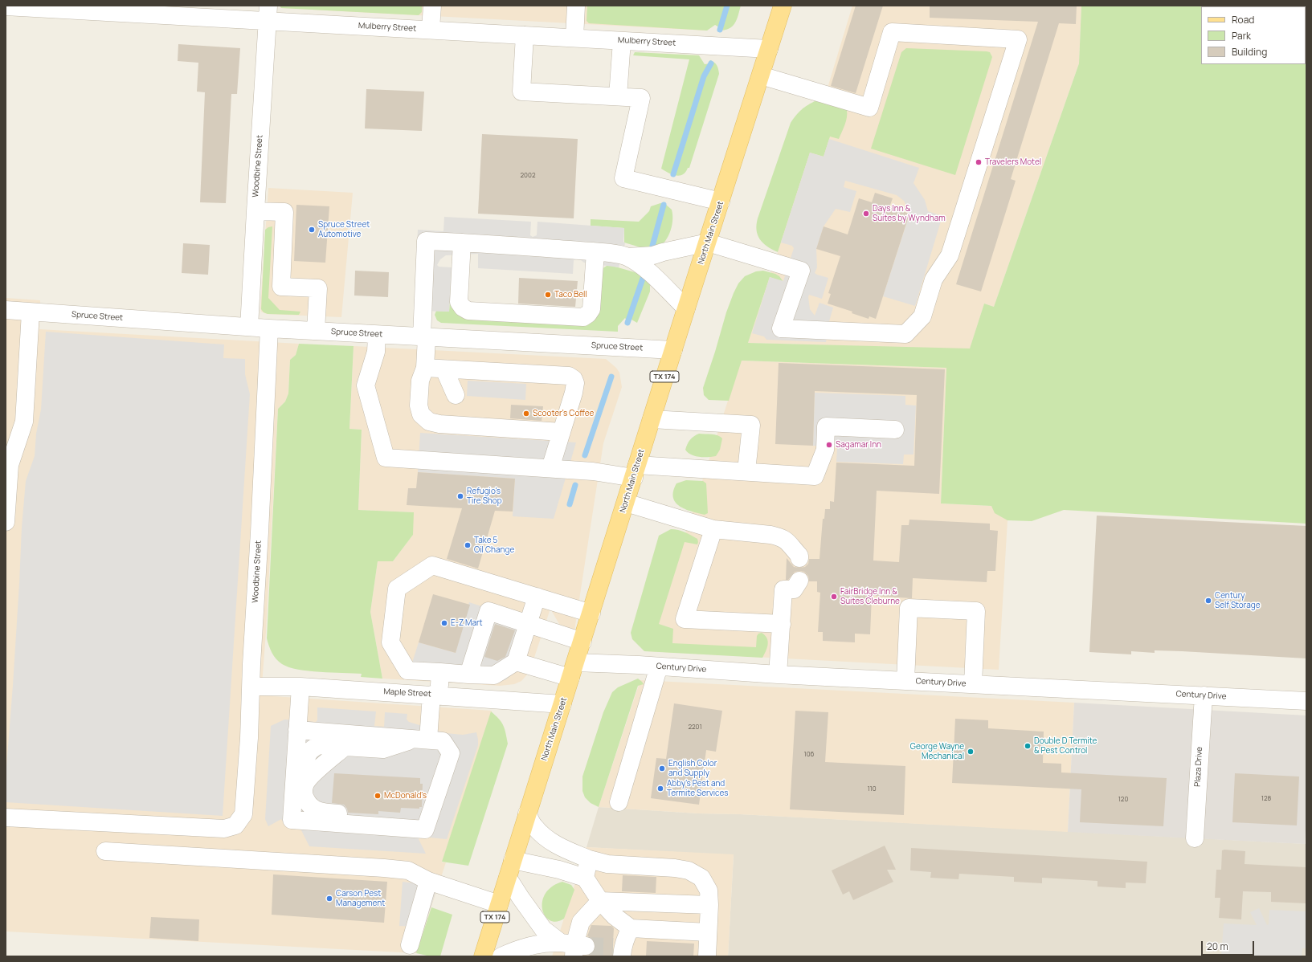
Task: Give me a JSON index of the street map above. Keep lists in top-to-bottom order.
{
  "streets": {
    "main road": ["North Main Street", "TX 174"],
    "street": [
      "Mulberry Street",
      "Woodbine Street",
      "Spruce Street",
      "Century Drive",
      "Maple Street",
      "Plaza Drive"
    ]
  },
  "crossings": [
    ["Mulberry Street", "Woodbine Street"],
    ["Mulberry Street", "North Main Street"],
    ["Woodbine Street", "Spruce Street"],
    ["Woodbine Street", "Maple Street"],
    ["North Main Street", "Spruce Street"],
    ["North Main Street", "Century Drive"],
    ["North Main Street", "Maple Street"],
    ["Century Drive", "Plaza Drive"]
  ],
  "places": [
    "Travelers Motel",
    "Days Inn & Suites by Wyndham",
    "Spruce Street Automotive",
    "Taco Bell",
    "Scooter's Coffee",
    "Sagamar Inn",
    "Refugio's Tire Shop",
    "Take 5 Oil Change",
    "FairBridge Inn & Suites Cleburne",
    "Century Self Storage",
    "E-Z Mart",
    "Double D Termite & Pest Control",
    "George Wayne Mechanical",
    "English Color and Supply",
    "Abby's Pest and Termite Services",
    "McDonald's",
    "Carson Pest Management"
  ],
  "house_numbers": [
    "2002",
    "2201",
    "106",
    "110",
    "128",
    "120"
  ],
  "legend": ["Road", "Park", "Building"],
  "scale_bar": "20 m"
}
